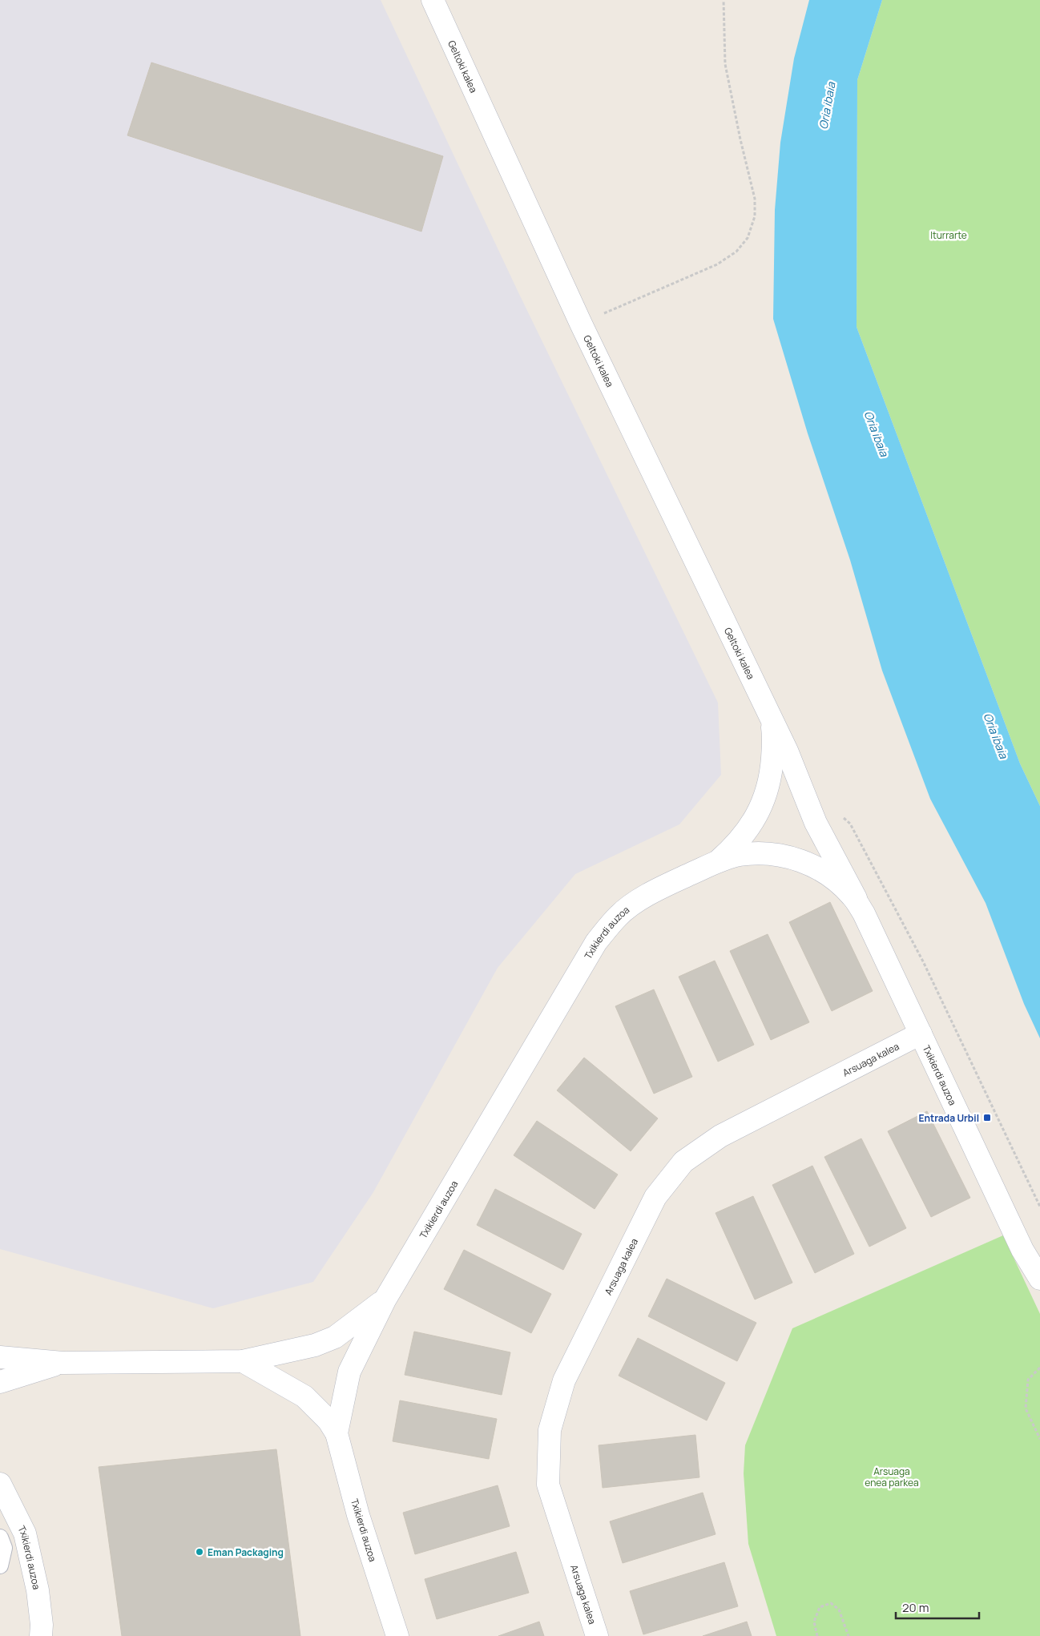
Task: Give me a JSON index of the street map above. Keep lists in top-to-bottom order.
{
  "streets": {
    "street": ["Geltoki kalea", "Txikierdi auzoa", "Arsuaga kalea"]
  },
  "crossings": [
    ["Geltoki kalea", "Txikierdi auzoa"],
    ["Txikierdi auzoa", "Arsuaga kalea"]
  ],
  "water": ["Oria ibaia"],
  "parks": ["Iturrarte", "Arsuaga enea parkea"],
  "places": {
    "transit": ["Entrada Urbil"],
    "other": ["Eman Packaging"]
  },
  "scale_bar": "20 m"
}
